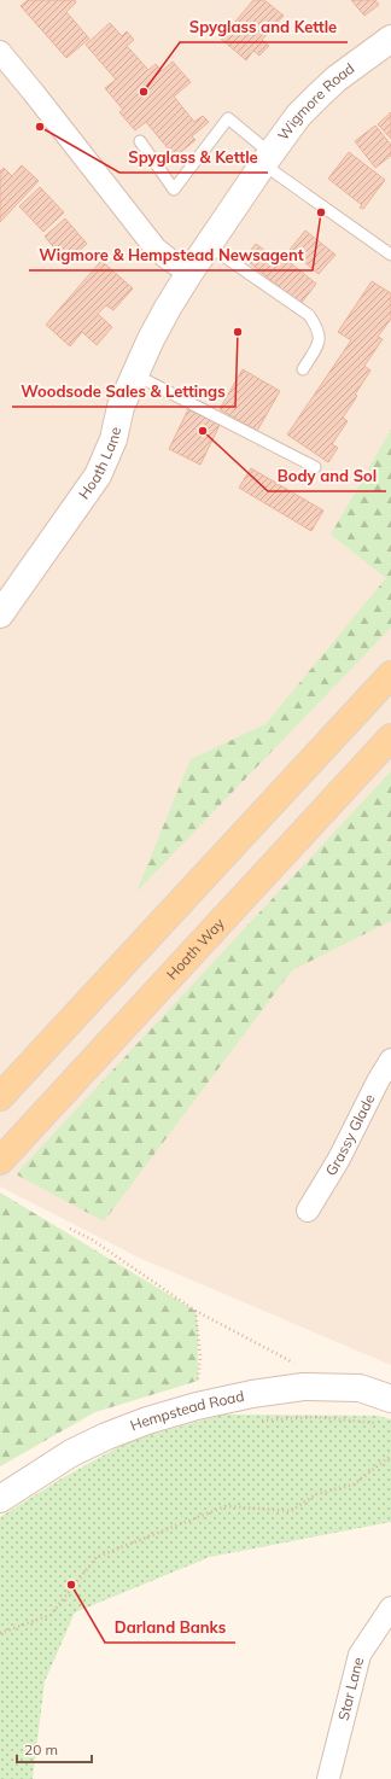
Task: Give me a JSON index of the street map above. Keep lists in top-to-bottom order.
{
  "streets": {
    "main road": ["Hoath Way"],
    "street": [
      "Wigmore Road",
      "Hoath Lane",
      "Grassy Glade",
      "Hempstead Road",
      "Star Lane"
    ]
  },
  "crossings": [
    ["Wigmore Road", "Hoath Lane"]
  ],
  "places": [
    "Spyglass and Kettle",
    "Spyglass & Kettle",
    "Wigmore & Hempstead Newsagent",
    "Woodsode Sales & Lettings",
    "Body and Sol",
    "Darland Banks"
  ],
  "scale_bar": "20 m"
}
